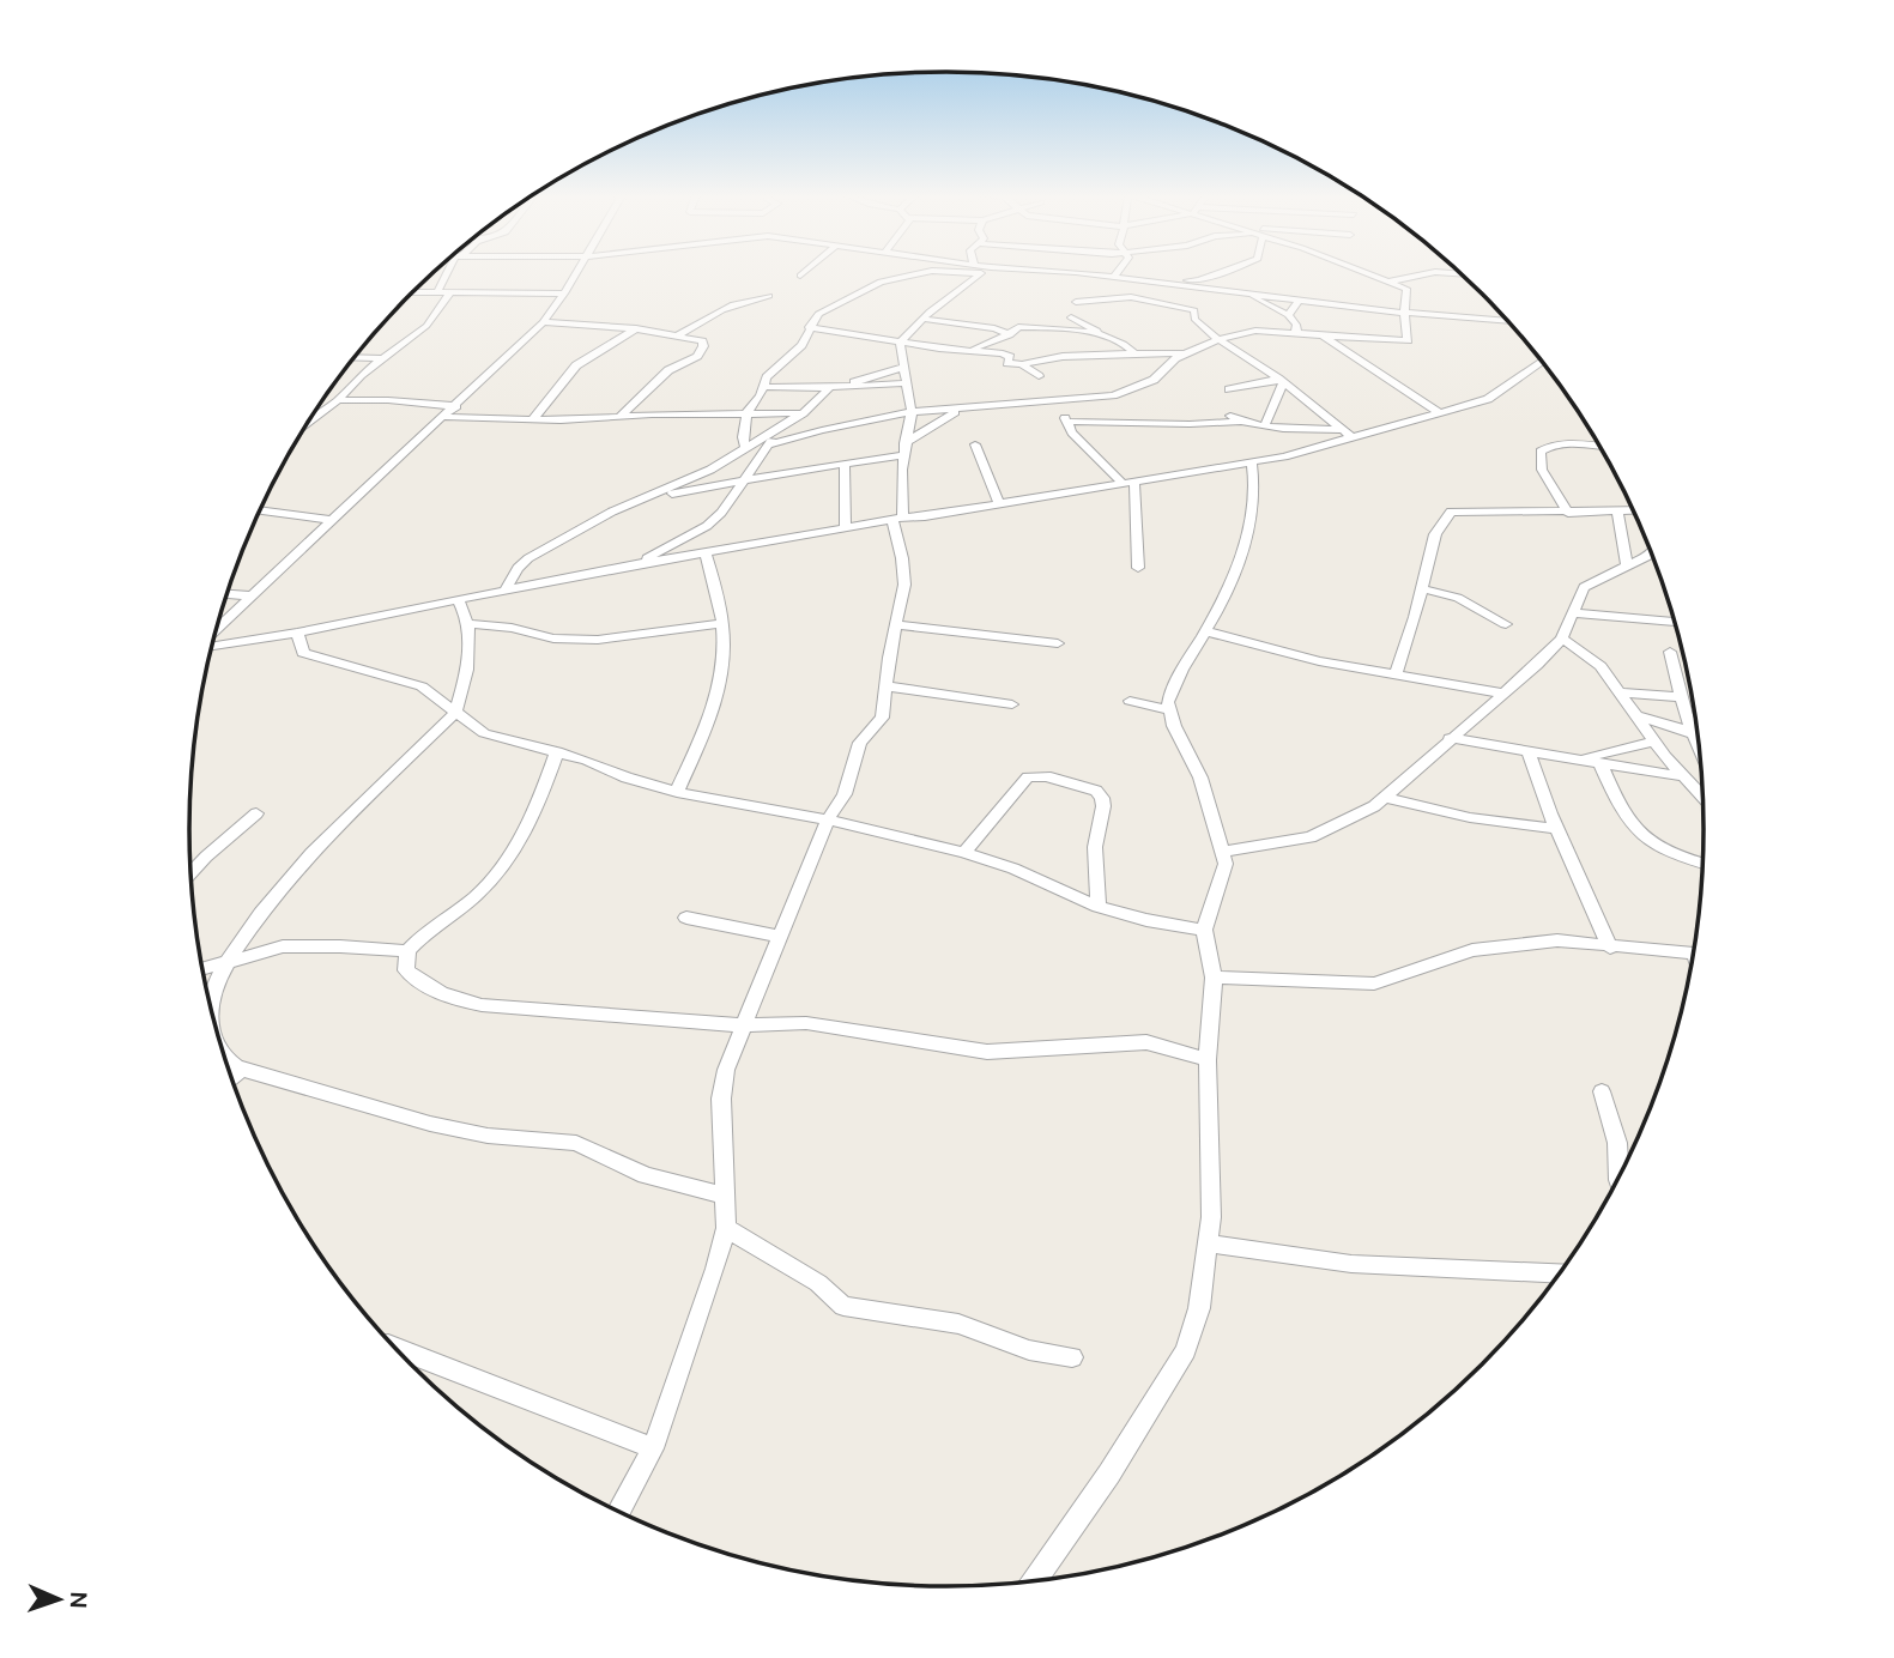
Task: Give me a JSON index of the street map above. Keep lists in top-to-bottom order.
{
  "north": "right"
}
